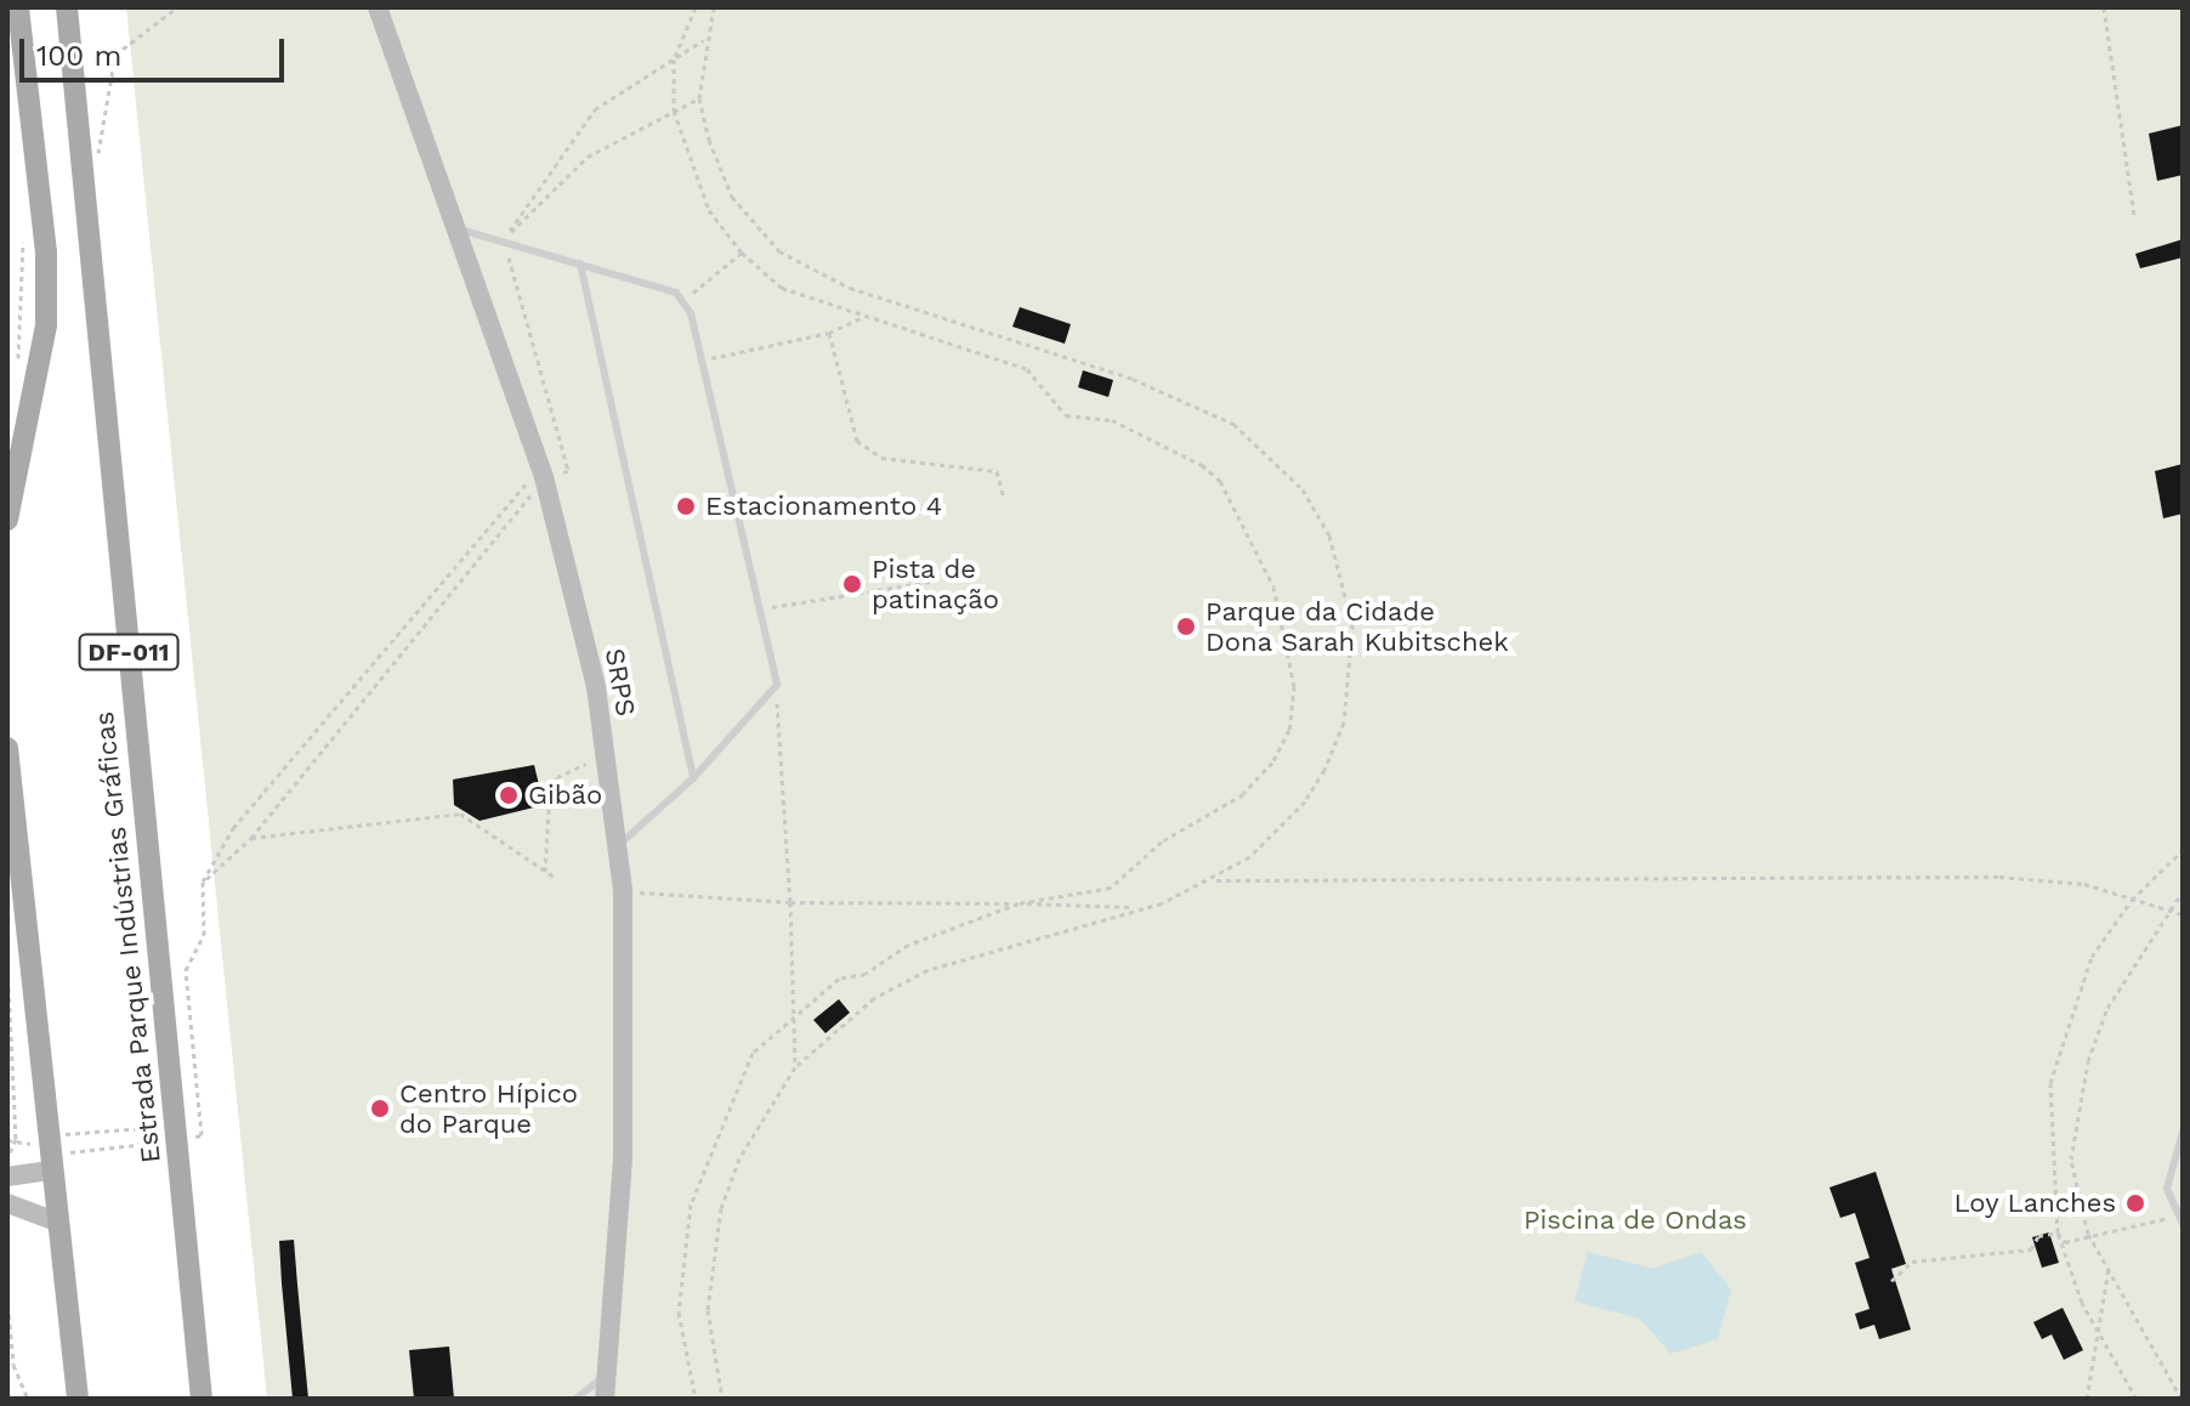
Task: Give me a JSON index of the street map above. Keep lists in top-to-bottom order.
{
  "streets": {
    "main road": ["DF-011", "SRPS", "Estrada Parque Indústrias Gráficas"]
  },
  "parks": ["Piscina de Ondas"],
  "places": [
    "Estacionamento 4",
    "Pista de patinação",
    "Parque da Cidade Dona Sarah Kubitschek",
    "Gibão",
    "Centro Hípico do Parque",
    "Loy Lanches"
  ],
  "scale_bar": "100 m"
}
